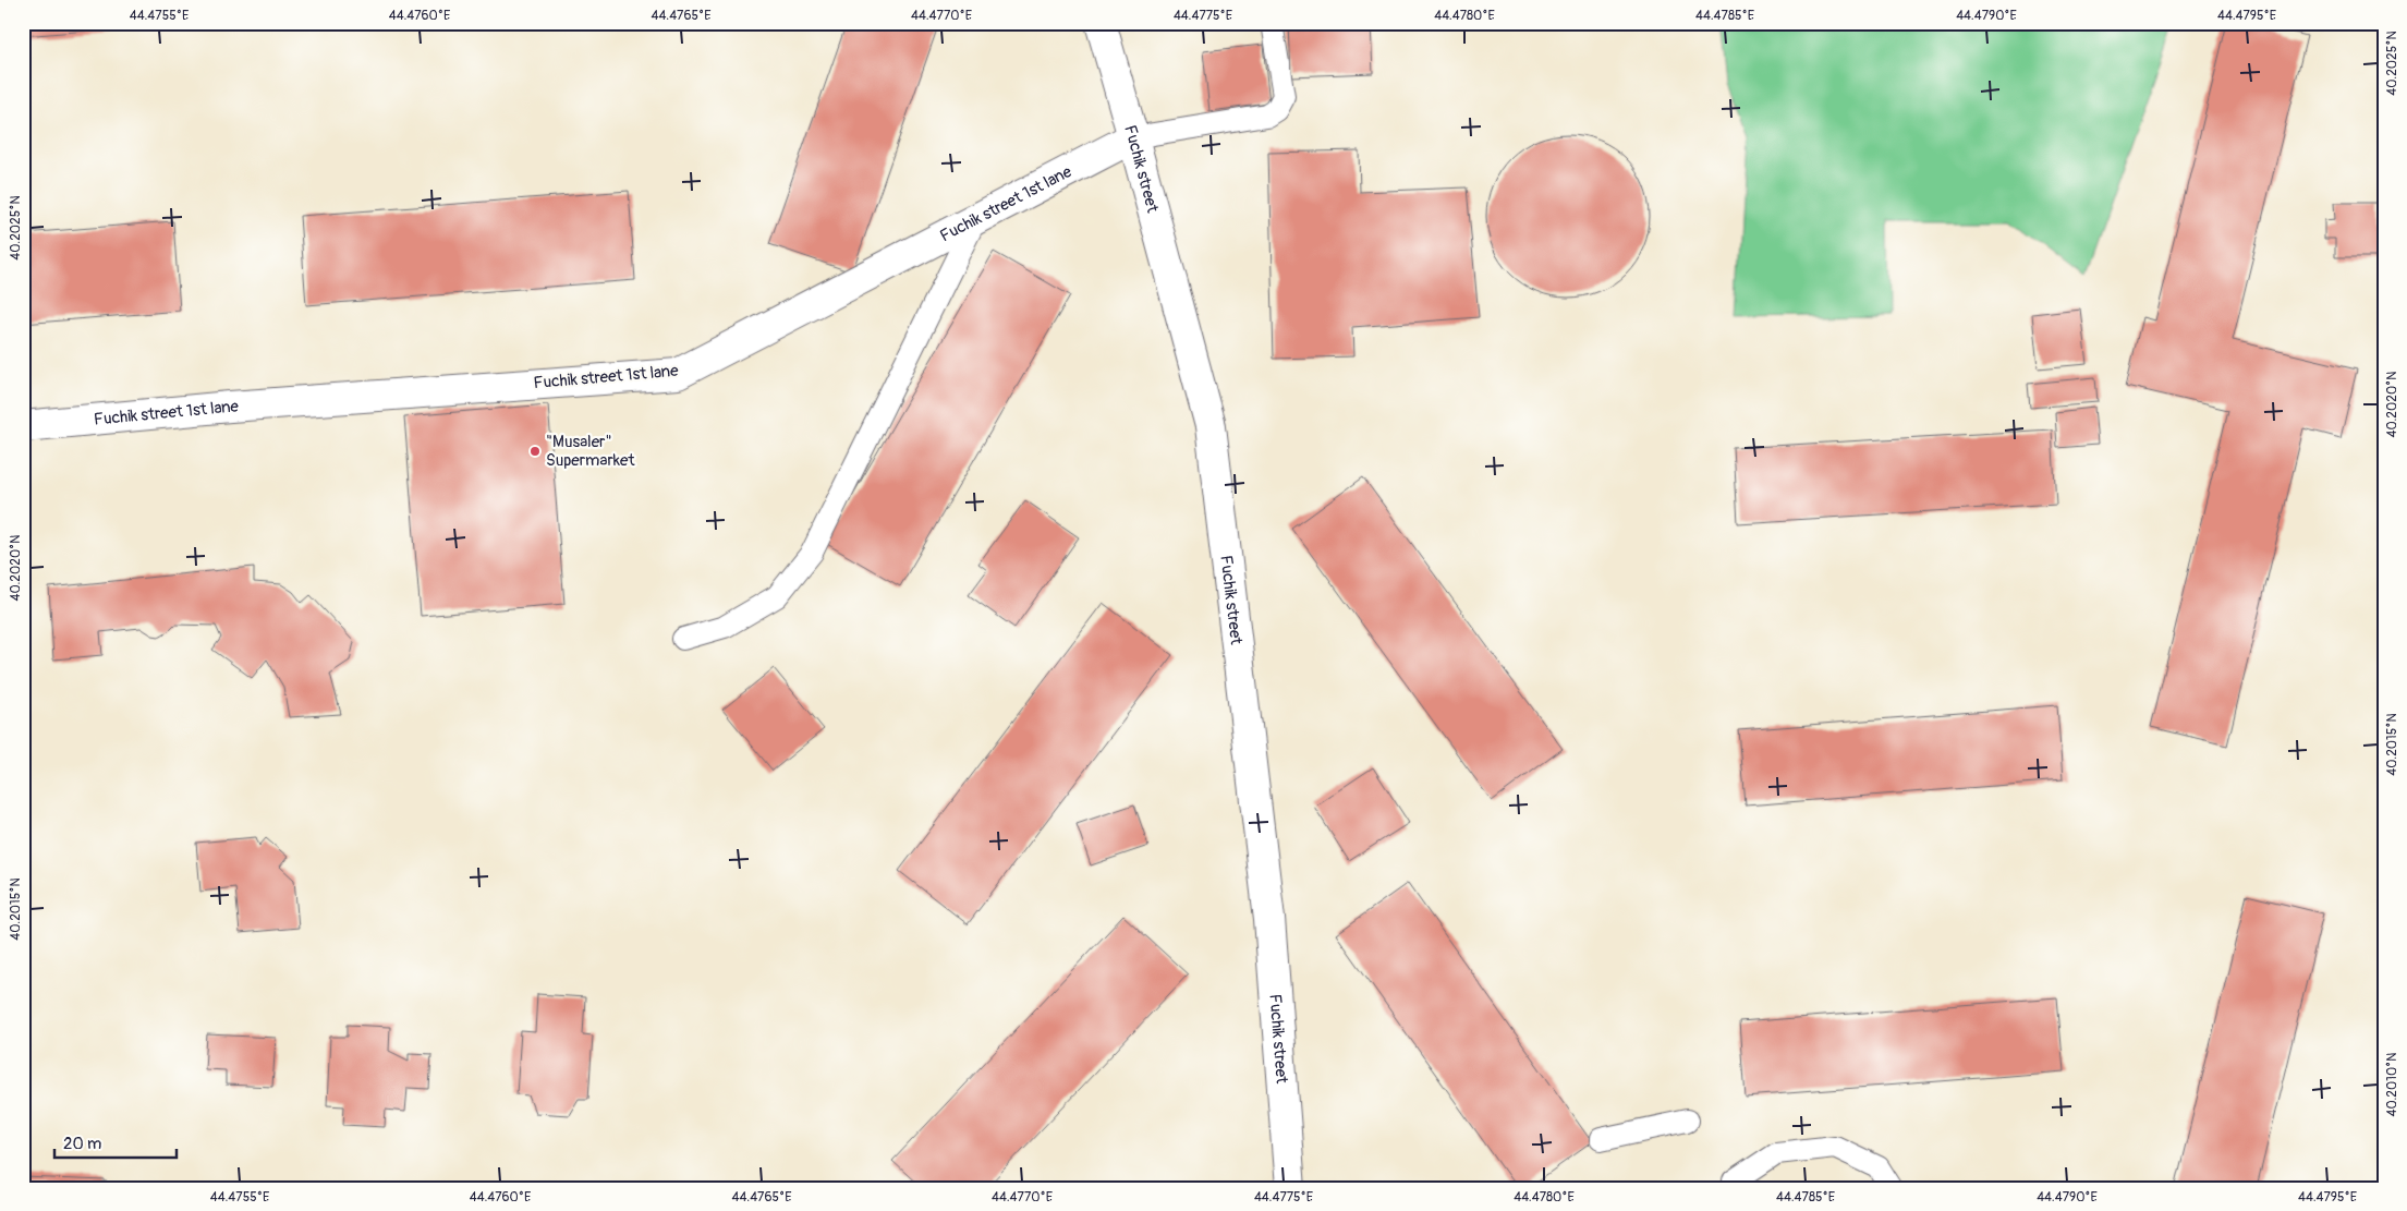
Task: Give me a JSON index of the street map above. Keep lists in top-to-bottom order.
{
  "streets": {
    "street": ["Fuchik street", "Fuchik street 1st lane"]
  },
  "crossings": [
    ["Fuchik street", "Fuchik street 1st lane"]
  ],
  "places": ["\"Musaler\" Supermarket"],
  "scale_bar": "20 m",
  "coordinates": [
    "44.4755°E",
    "44.4760°E",
    "44.4765°E",
    "44.4770°E",
    "44.4775°E",
    "44.4780°E",
    "44.4785°E",
    "44.4790°E",
    "44.4795°E",
    "40.2025°N",
    "40.2020°N",
    "40.2015°N",
    "40.2010°N"
  ]
}
